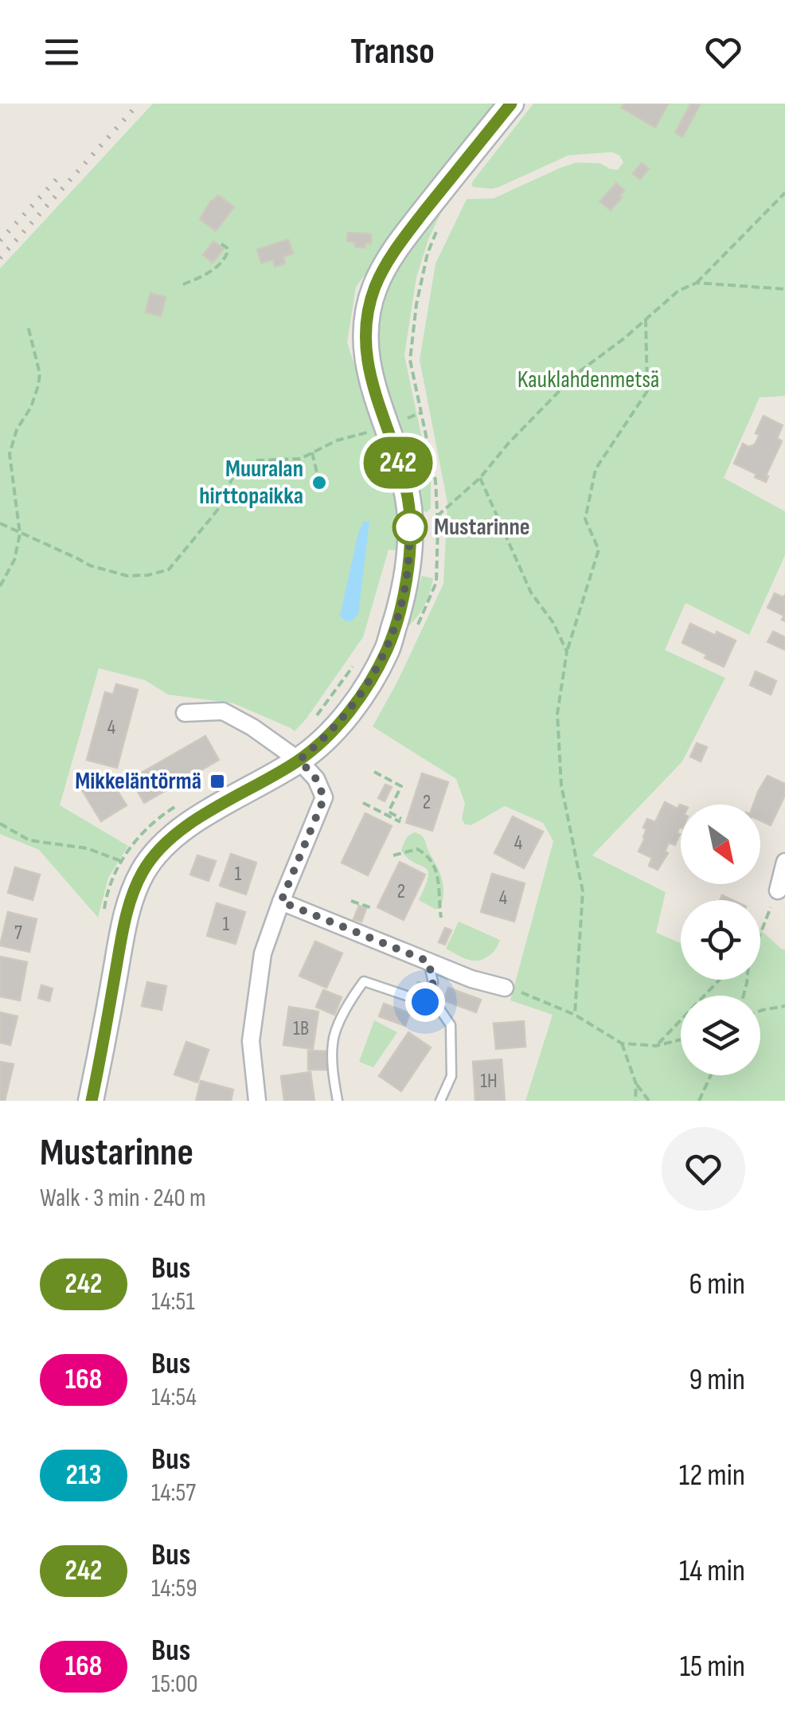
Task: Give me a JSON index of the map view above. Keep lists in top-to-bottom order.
{
  "parks": ["Kauklahdenmetsä"],
  "places": {
    "other": ["Muuralan hirttopaikka", "Mustarinne"],
    "transit": ["Mikkeläntörmä"]
  },
  "lines": ["bus line 242"],
  "house_numbers": [
    "4",
    "2",
    "4",
    "1",
    "2",
    "4",
    "1",
    "7",
    "1B",
    "1H"
  ],
  "north": "bottom right",
  "page": {
    "header": "Transo",
    "on_map": "242",
    "heading": ["Mustarinne", "Walk · 3 min · 240 m"],
    "list": [
      {
        "mark": "242",
        "name": "Bus",
        "note": "14:51",
        "value": "6 min"
      },
      {
        "mark": "168",
        "name": "Bus",
        "note": "14:54",
        "value": "9 min"
      },
      {
        "mark": "213",
        "name": "Bus",
        "note": "14:57",
        "value": "12 min"
      },
      {
        "mark": "242",
        "name": "Bus",
        "note": "14:59",
        "value": "14 min"
      },
      {
        "mark": "168",
        "name": "Bus",
        "note": "15:00",
        "value": "15 min"
      }
    ]
  }
}
